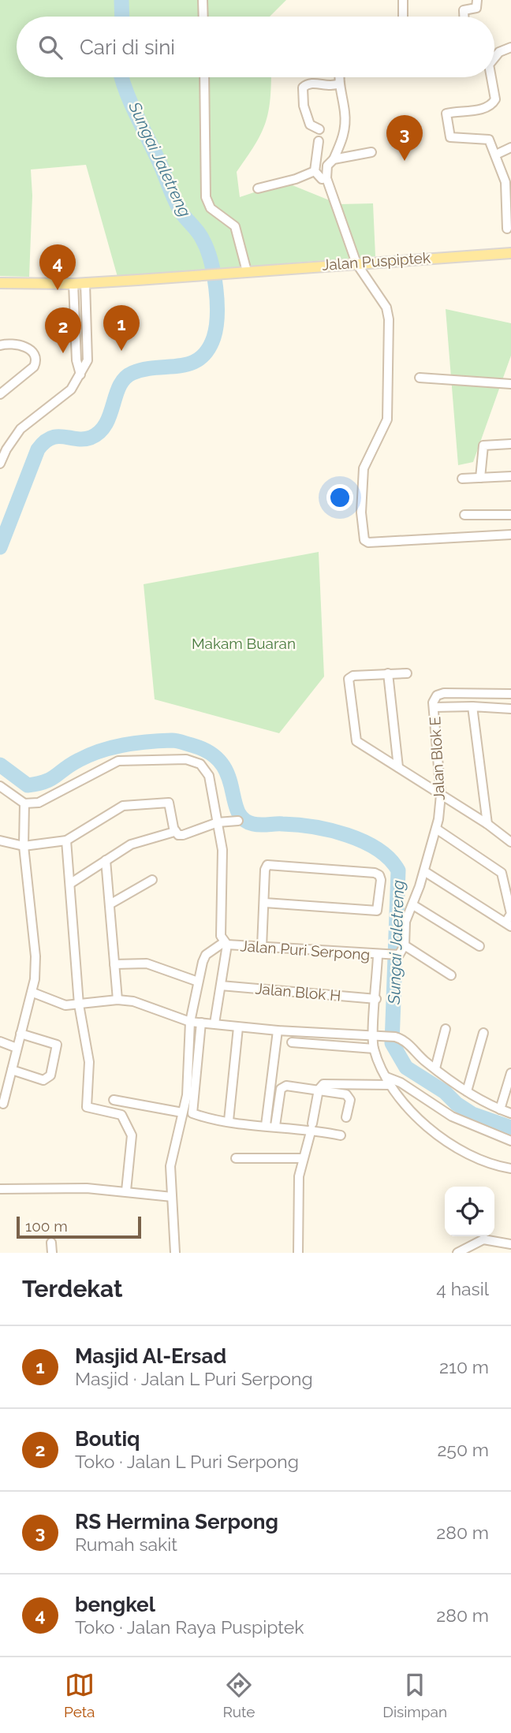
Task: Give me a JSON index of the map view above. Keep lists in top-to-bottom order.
{
  "streets": {
    "main road": ["Jalan Puspiptek"],
    "street": ["Jalan Blok E", "Jalan Puri Serpong", "Jalan Blok H"]
  },
  "crossings": [
    ["Jalan Blok E", "Jalan Puri Serpong"],
    ["Jalan Puri Serpong", "Jalan Blok H"]
  ],
  "water": ["Sungai Jaletreng"],
  "parks": ["Makam Buaran"],
  "scale_bar": "100 m",
  "page": {
    "search": "Cari di sini",
    "pins": [
      "3",
      "4",
      "1",
      "2"
    ],
    "scale": "100 m",
    "heading": ["Terdekat", "4 hasil"],
    "list": [
      {
        "mark": "1",
        "name": "Masjid Al-Ersad",
        "note": "Masjid · Jalan L Puri Serpong",
        "value": "210 m"
      },
      {
        "mark": "2",
        "name": "Boutiq",
        "note": "Toko · Jalan L Puri Serpong",
        "value": "250 m"
      },
      {
        "mark": "3",
        "name": "RS Hermina Serpong",
        "note": "Rumah sakit",
        "value": "280 m"
      },
      {
        "mark": "4",
        "name": "bengkel",
        "note": "Toko · Jalan Raya Puspiptek",
        "value": "280 m"
      }
    ],
    "nav": ["Peta", "Rute", "Disimpan"]
  }
}
